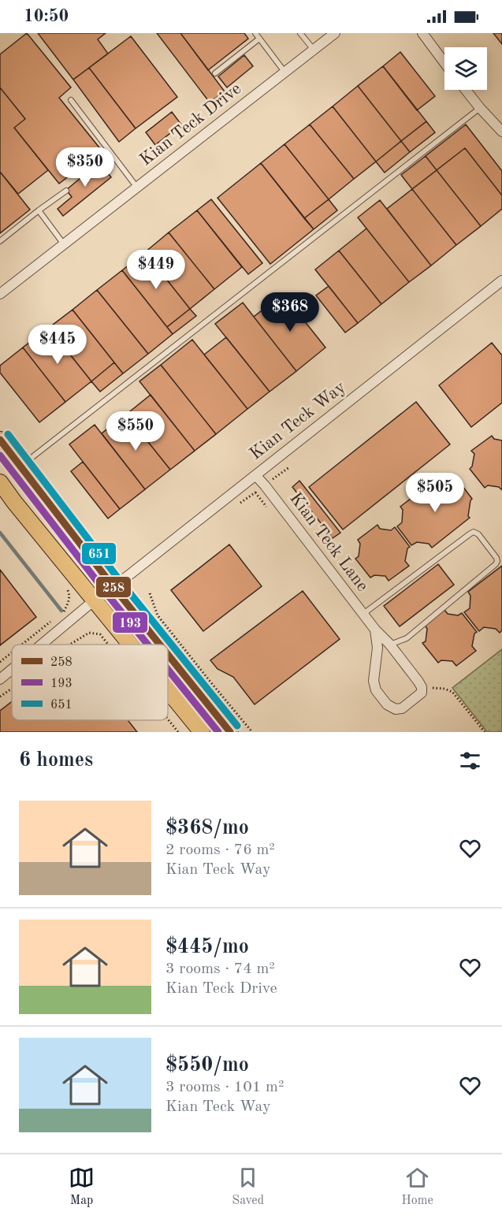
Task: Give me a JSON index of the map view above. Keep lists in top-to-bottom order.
{
  "streets": {
    "street": ["Kian Teck Drive", "Kian Teck Way", "Kian Teck Lane"]
  },
  "crossings": [
    ["Kian Teck Way", "Kian Teck Lane"]
  ],
  "lines": ["transit line 651", "transit line 258", "transit line 193"],
  "legend": ["258", "193", "651"],
  "page": {
    "status": "10:50",
    "price": [
      "$350",
      "$449",
      "$368",
      "$445",
      "$550",
      "$505"
    ],
    "heading": "6 homes",
    "list": [
      {
        "name": "$368/mo",
        "note": "2 rooms · 76 m² · Kian Teck Way"
      },
      {
        "name": "$445/mo",
        "note": "3 rooms · 74 m² · Kian Teck Drive"
      },
      {
        "name": "$550/mo",
        "note": "3 rooms · 101 m² · Kian Teck Way"
      }
    ],
    "tabs": ["Map", "Saved", "Home"]
  }
}
